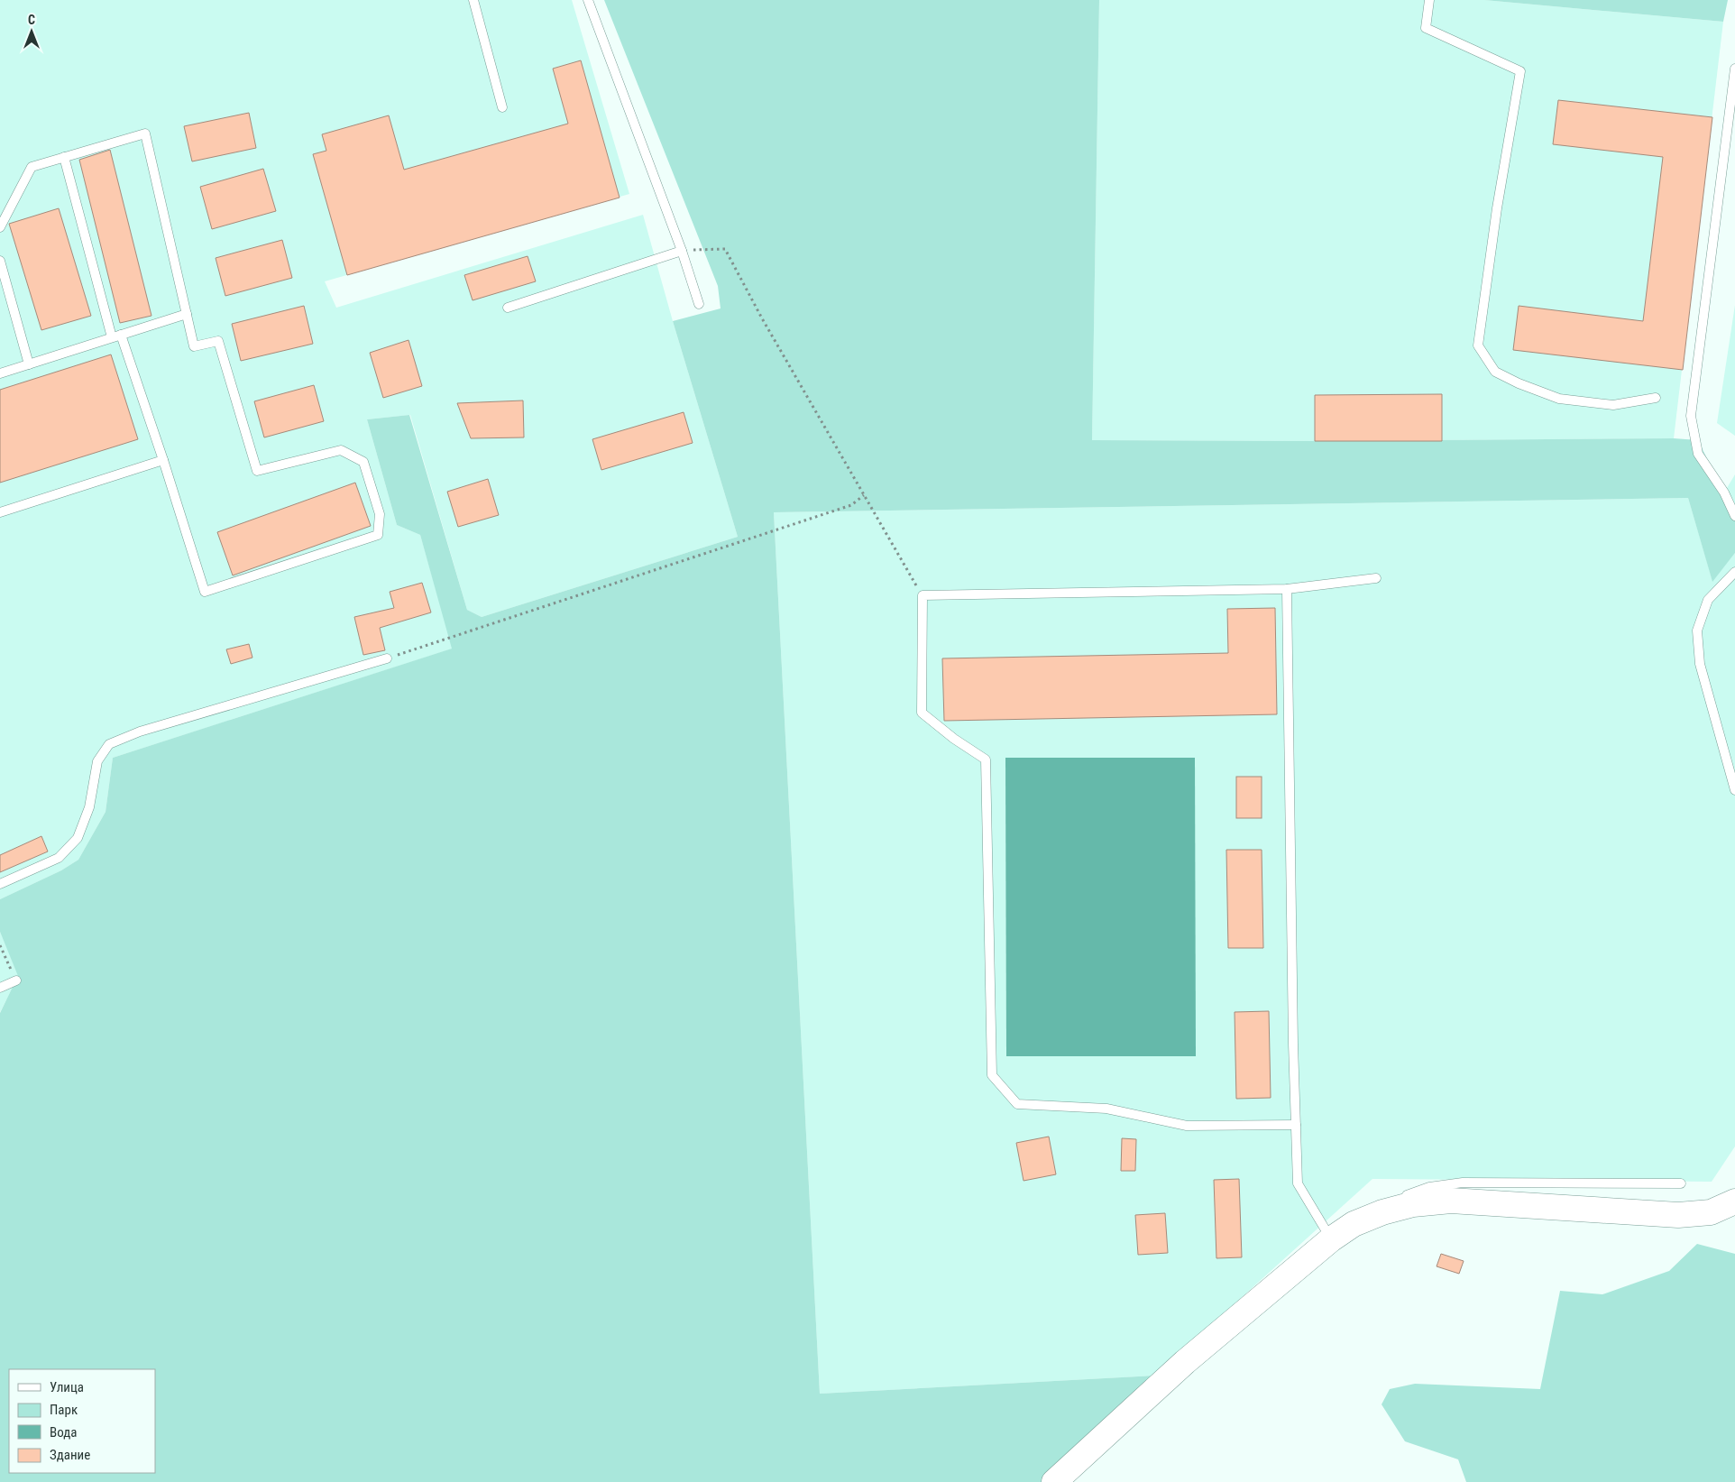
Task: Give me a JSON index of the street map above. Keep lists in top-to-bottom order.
{
  "legend": [
    "Улица",
    "Парк",
    "Вода",
    "Здание"
  ],
  "north": "top"
}
